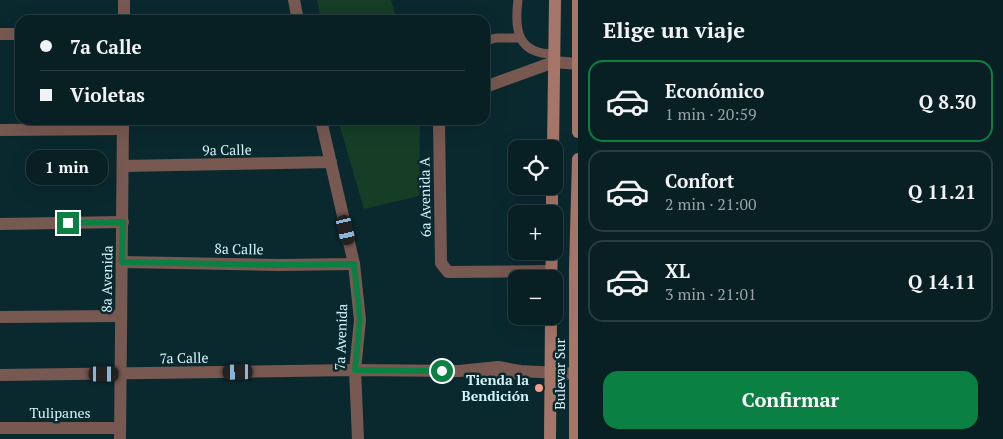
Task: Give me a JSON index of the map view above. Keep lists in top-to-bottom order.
{
  "streets": {
    "main road": ["Bulevar Sur"],
    "street": [
      "9a Calle",
      "6a Avenida A",
      "8a Calle",
      "8a Avenida",
      "7a Avenida",
      "7a Calle",
      "Tulipanes"
    ]
  },
  "crossings": [
    ["9a Calle", "8a Avenida"],
    ["9a Calle", "7a Avenida"],
    ["8a Calle", "8a Avenida"],
    ["8a Calle", "7a Avenida"],
    ["8a Avenida", "7a Calle"],
    ["8a Avenida", "Tulipanes"],
    ["7a Avenida", "7a Calle"],
    ["7a Calle", "Bulevar Sur"]
  ],
  "places": ["Tienda la Bendición"],
  "page": {
    "heading": "Elige un viaje",
    "banner": ["7a Calle", "Violetas"],
    "list": [
      {
        "name": "Económico",
        "note": "1 min · 20:59",
        "value": "Q 8.30"
      },
      {
        "name": "Confort",
        "note": "2 min · 21:00",
        "value": "Q 11.21"
      },
      {
        "name": "XL",
        "note": "3 min · 21:01",
        "value": "Q 14.11"
      }
    ],
    "map_buttons": ["+", "−"],
    "bubble": "1 min",
    "buttons": "Confirmar"
  }
}
